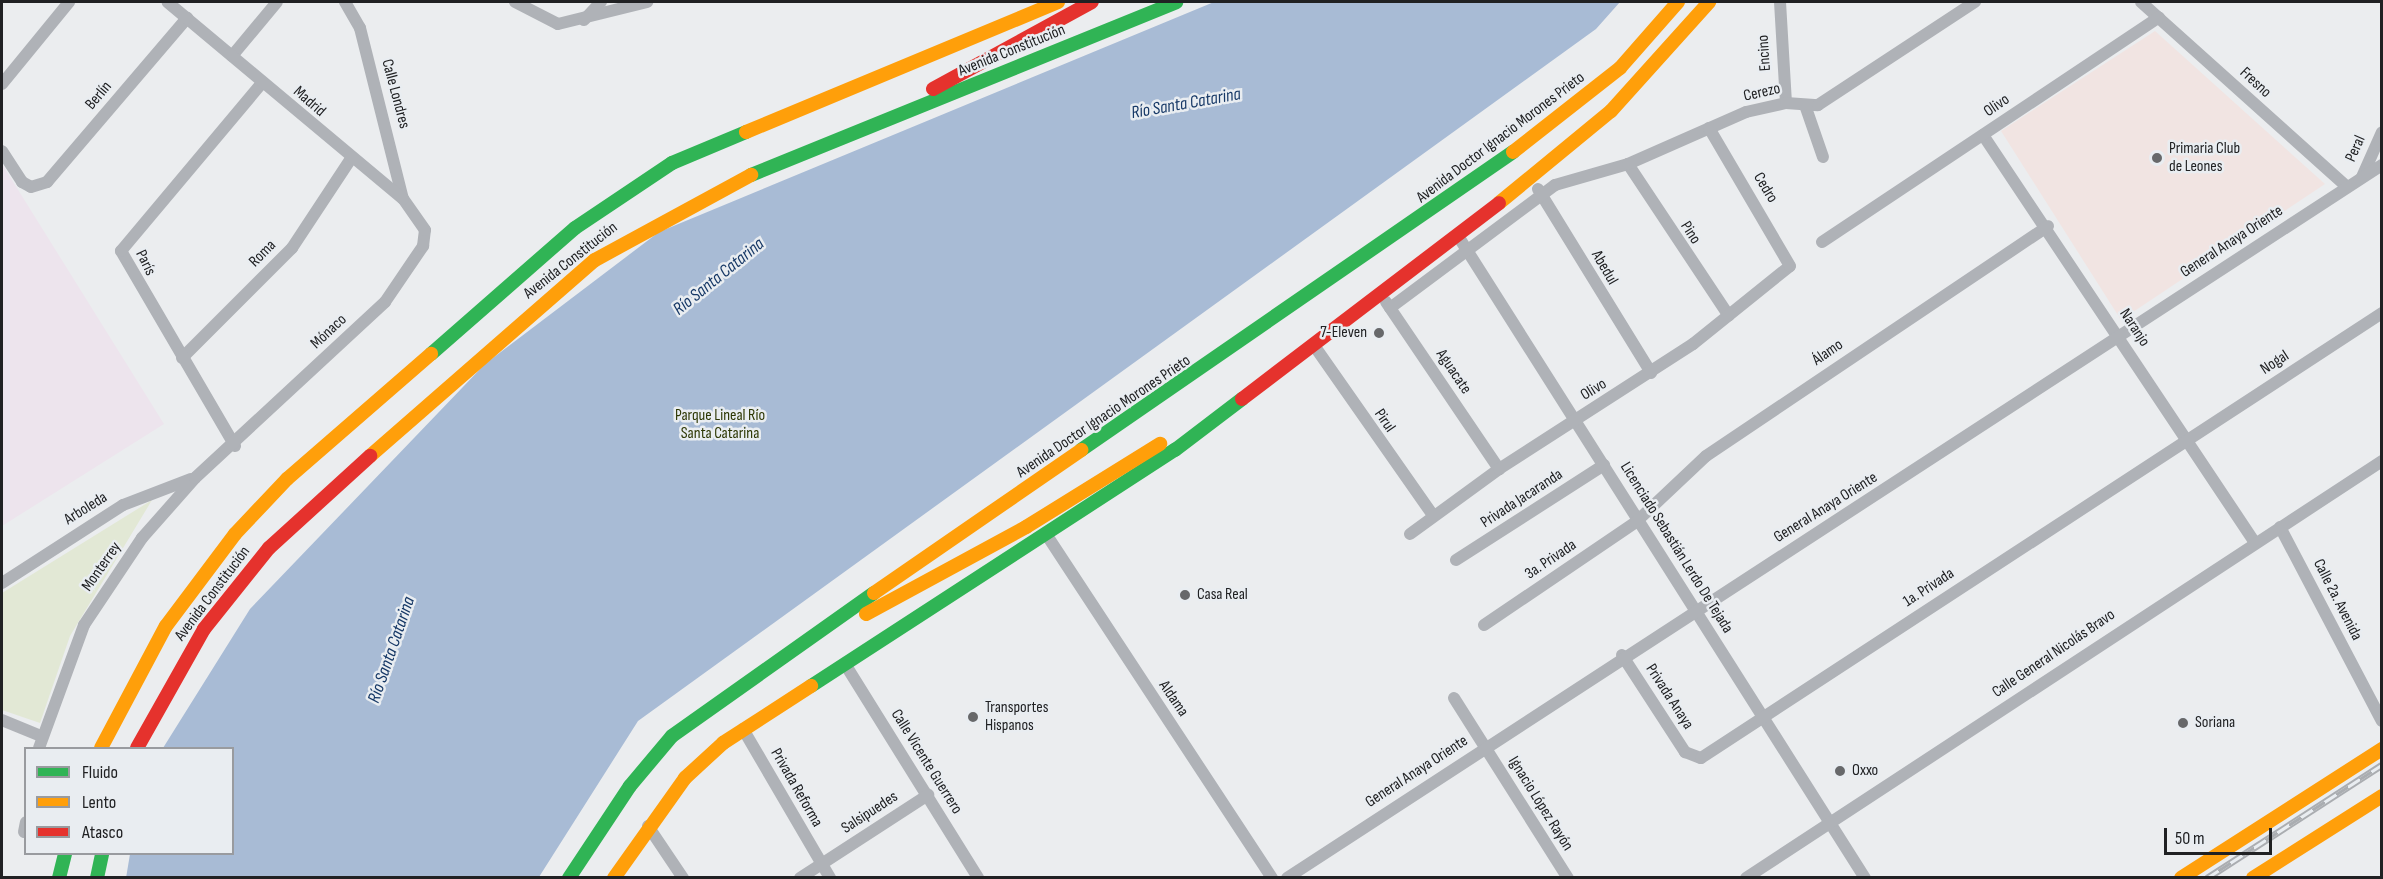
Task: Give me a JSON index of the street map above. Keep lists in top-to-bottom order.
{
  "streets": {
    "main road": ["Avenida Constitución", "Avenida Doctor Ignacio Morones Prieto"],
    "street": [
      "Encino",
      "Fresno",
      "Cerezo",
      "Calle Londres",
      "Berlín",
      "Madrid",
      "Olivo",
      "Peral",
      "Cedro",
      "Pino",
      "General Anaya Oriente",
      "Roma",
      "París",
      "Abedul",
      "Naranjo",
      "Mónaco",
      "Álamo",
      "Nogal",
      "Aguacate",
      "Pirul",
      "Privada Jacaranda",
      "Arboleda",
      "Licenciado Sebastián Lerdo De Tejada",
      "3a. Privada",
      "Monterrey",
      "1a. Privada",
      "Calle 2a. Avenida",
      "Calle General Nicolás Bravo",
      "Privada Anaya",
      "Aldama",
      "Calle Vicente Guerrero",
      "Privada Reforma",
      "Ignacio López Rayón",
      "Salsipuedes"
    ]
  },
  "crossings": [
    ["Encino", "Cerezo"],
    ["Fresno", "Olivo"],
    ["Fresno", "General Anaya Oriente"],
    ["Cerezo", "Cedro"],
    ["Cerezo", "Pino"],
    ["Cerezo", "Abedul"],
    ["Cerezo", "Aguacate"],
    ["Cerezo", "Licenciado Sebastián Lerdo De Tejada"],
    ["Calle Londres", "Madrid"],
    ["Berlín", "Madrid"],
    ["Madrid", "Roma"],
    ["Madrid", "París"],
    ["Madrid", "Mónaco"],
    ["Olivo", "Cedro"],
    ["Olivo", "Pino"],
    ["Olivo", "Abedul"],
    ["Olivo", "Naranjo"],
    ["Olivo", "Aguacate"],
    ["Olivo", "Pirul"],
    ["Olivo", "Licenciado Sebastián Lerdo De Tejada"],
    ["Peral", "General Anaya Oriente"],
    ["General Anaya Oriente", "Naranjo"],
    ["General Anaya Oriente", "Licenciado Sebastián Lerdo De Tejada"],
    ["General Anaya Oriente", "Privada Anaya"],
    ["General Anaya Oriente", "Ignacio López Rayón"],
    ["Roma", "París"],
    ["París", "Mónaco"],
    ["París", "Monterrey"],
    ["Naranjo", "Álamo"],
    ["Naranjo", "Nogal"],
    ["Naranjo", "1a. Privada"],
    ["Naranjo", "Calle General Nicolás Bravo"],
    ["Mónaco", "Monterrey"],
    ["Álamo", "Licenciado Sebastián Lerdo De Tejada"],
    ["Álamo", "3a. Privada"],
    ["Nogal", "1a. Privada"],
    ["Privada Jacaranda", "Licenciado Sebastián Lerdo De Tejada"],
    ["Arboleda", "Monterrey"],
    ["Licenciado Sebastián Lerdo De Tejada", "3a. Privada"],
    ["Licenciado Sebastián Lerdo De Tejada", "1a. Privada"],
    ["Licenciado Sebastián Lerdo De Tejada", "Calle General Nicolás Bravo"],
    ["1a. Privada", "Privada Anaya"],
    ["Calle 2a. Avenida", "Calle General Nicolás Bravo"],
    ["Calle Vicente Guerrero", "Salsipuedes"],
    ["Privada Reforma", "Salsipuedes"]
  ],
  "water": ["Río Santa Catarina"],
  "parks": ["Parque Lineal Río Santa Catarina"],
  "places": [
    "Primaria Club de Leones",
    "7-Eleven",
    "Casa Real",
    "Transportes Hispanos",
    "Soriana",
    "Oxxo"
  ],
  "legend": ["Fluido", "Lento", "Atasco"],
  "scale_bar": "50 m"
}
